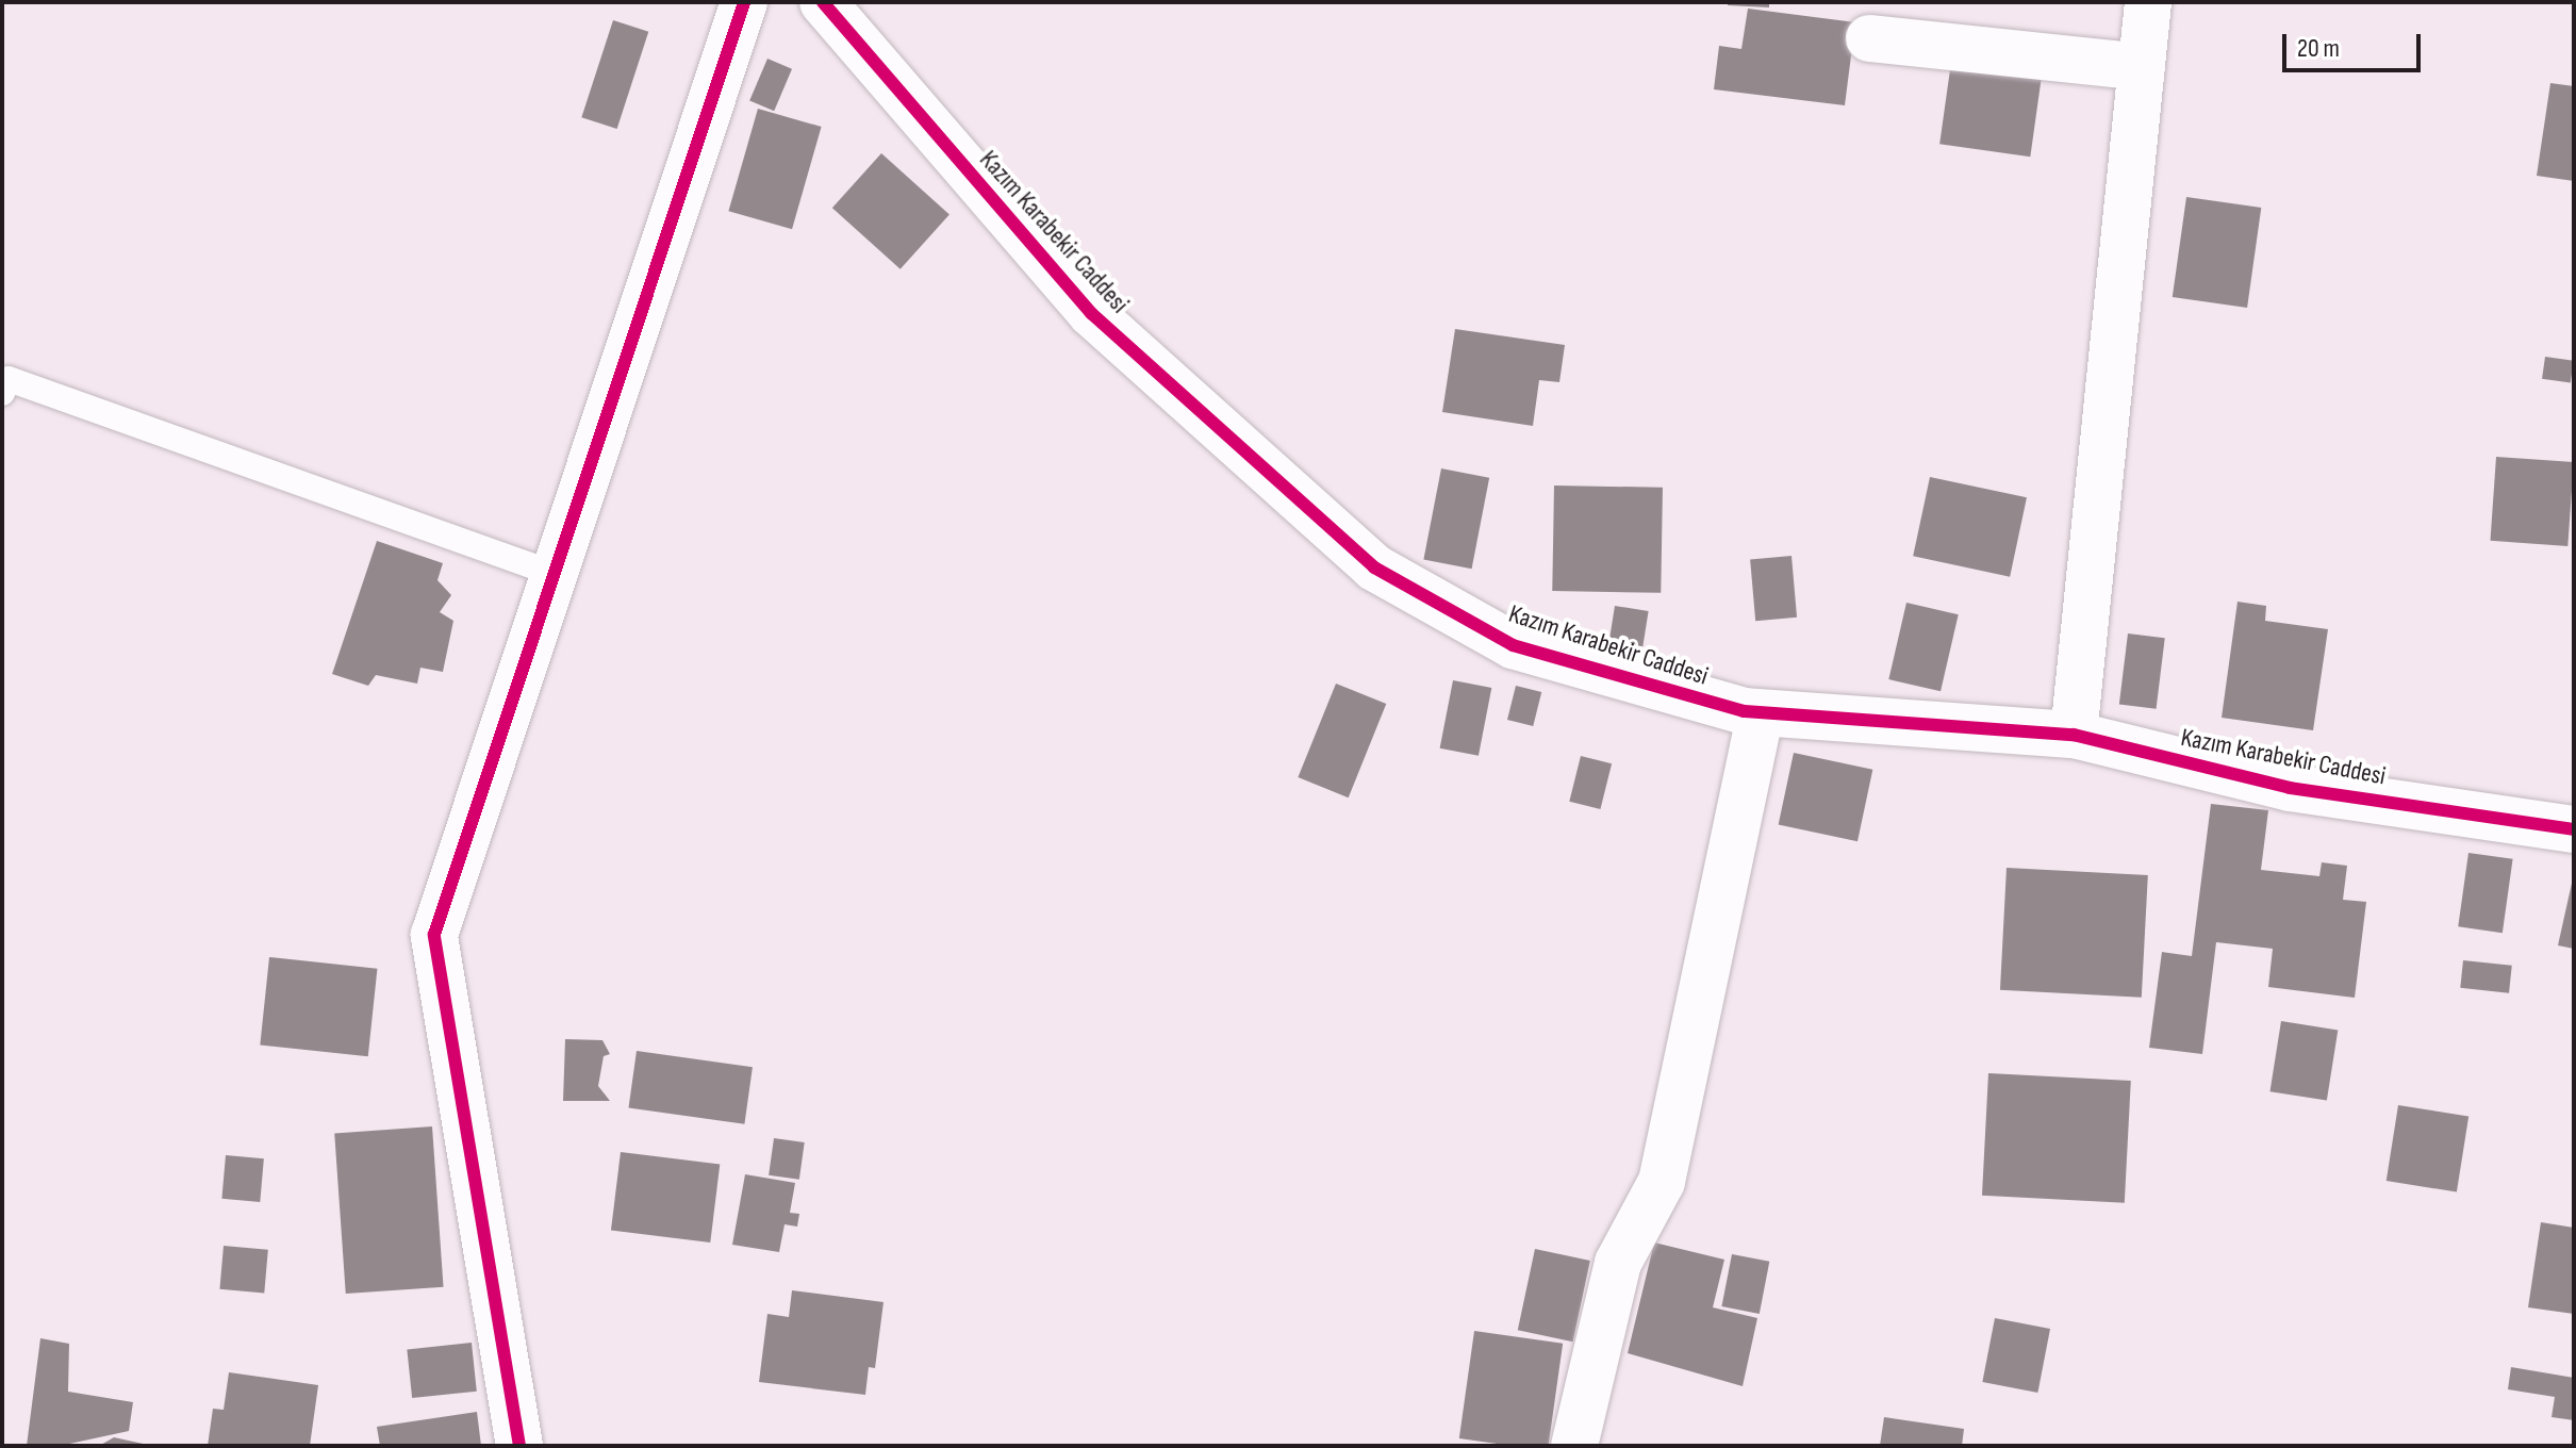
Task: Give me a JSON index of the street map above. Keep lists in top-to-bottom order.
{
  "streets": {
    "street": ["Kazım Karabekir Caddesi"]
  },
  "scale_bar": "20 m"
}
